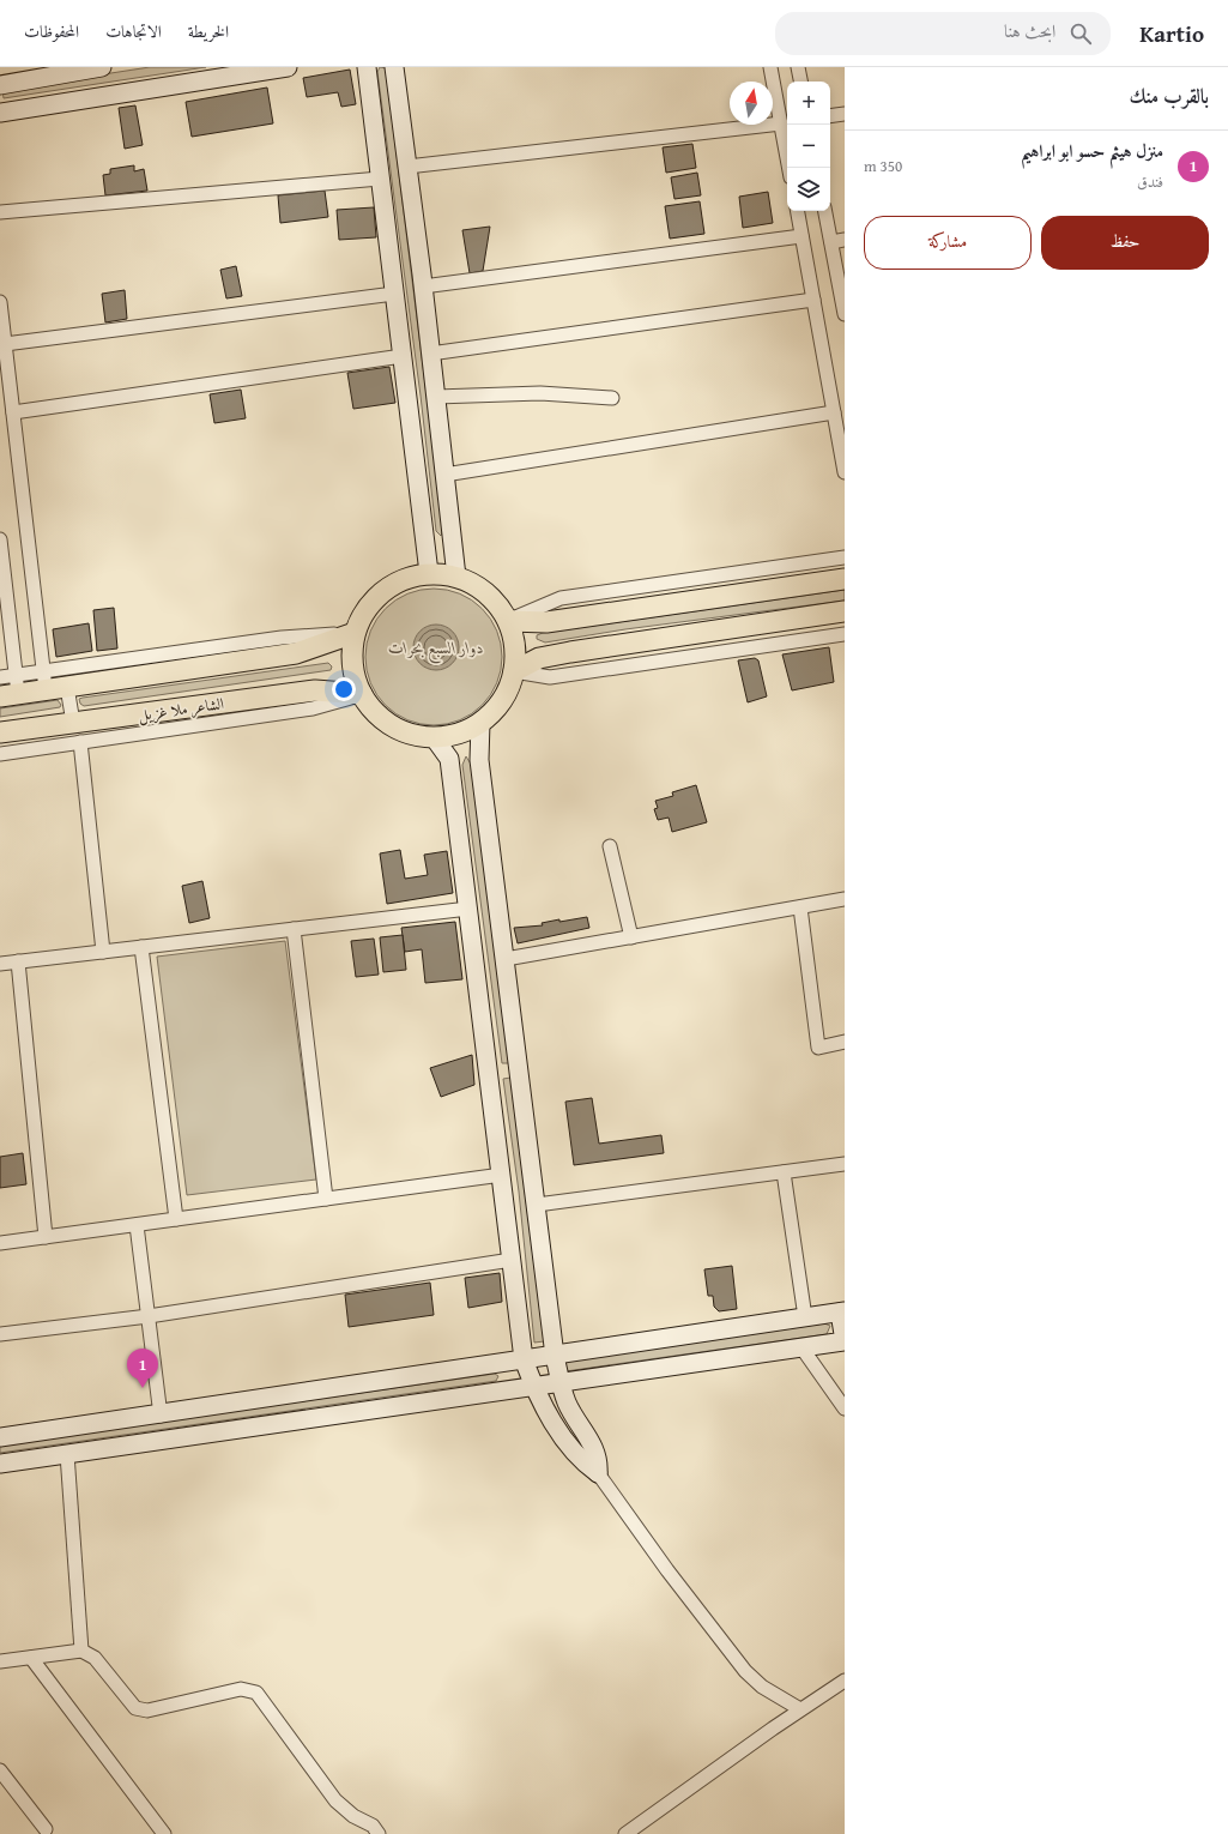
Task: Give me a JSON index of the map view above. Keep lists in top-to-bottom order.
{
  "streets": {
    "main road": ["الشاعر ملا غزيل"]
  },
  "water": ["دوار السبع بحرات"],
  "north": "top",
  "page": {
    "header": "Kartio",
    "search": "ابحث هنا",
    "nav": ["الخريطة", "الاتجاهات", "المحفوظات"],
    "heading": "بالقرب منك",
    "map_buttons": ["+", "−"],
    "list": [
      {
        "mark": "1",
        "name": "منزل هيثم حسو ابو ابراهيم",
        "note": "فندق",
        "value": "350 m"
      }
    ],
    "buttons": ["حفظ", "مشاركة"],
    "pins": "1"
  }
}
